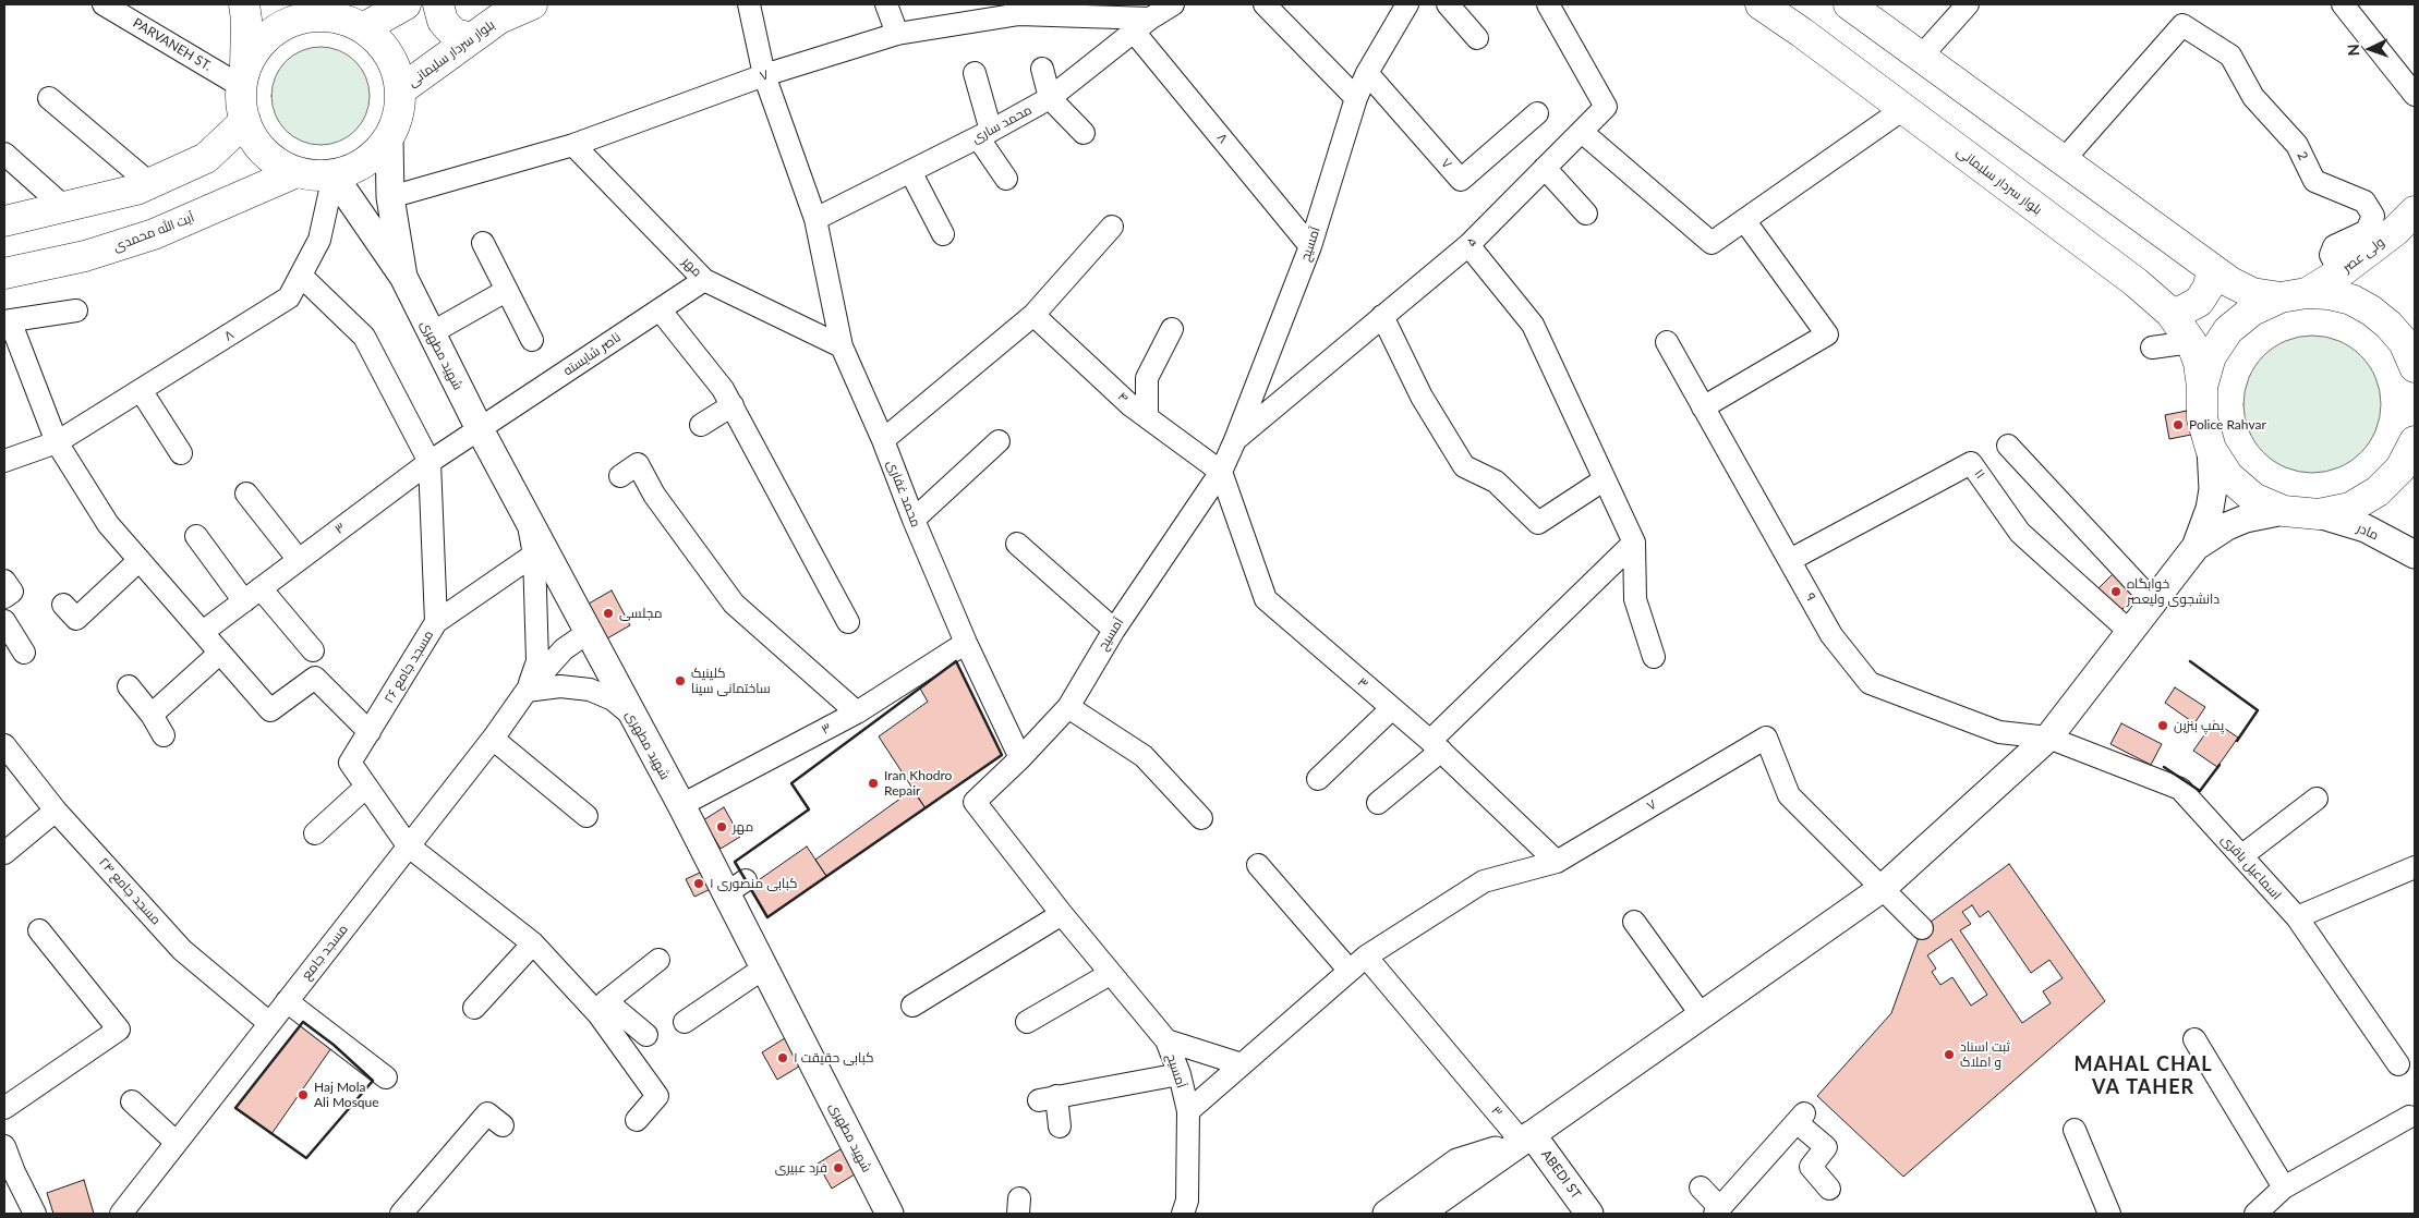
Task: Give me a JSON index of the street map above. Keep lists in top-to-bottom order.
{
  "streets": {
    "highway": ["بلوار سردار سلیمانی", "آیت الله محمدی", "ولی عصر"],
    "main road": ["شهید مطهری", "مادر", "ABEDI ST"],
    "street": [
      "PARVANEH ST.",
      "۷",
      "محمد ساری",
      "۸",
      "2",
      "۵",
      "آمسیح",
      "مهر",
      "ناصر شایسته",
      "۴",
      "۱۱",
      "محمد غفاری",
      "۳",
      "۹",
      "۲۶ مسجد جامع",
      "اسماعیل باقری",
      "۲۴ مسجد جامع",
      "مسجد جامع"
    ]
  },
  "crossings": [
    ["PARVANEH ST.", "بلوار سردار سلیمانی"],
    ["PARVANEH ST.", "۸"],
    ["PARVANEH ST.", "آیت الله محمدی"],
    ["بلوار سردار سلیمانی", "۸"],
    ["بلوار سردار سلیمانی", "آیت الله محمدی"],
    ["بلوار سردار سلیمانی", "ولی عصر"],
    ["۷", "محمد ساری"],
    ["۷", "۸"],
    ["۷", "آمسیح"],
    ["۷", "مهر"],
    ["۷", "محمد غفاری"],
    ["۷", "۳"],
    ["محمد ساری", "۸"],
    ["محمد ساری", "محمد غفاری"],
    ["۸", "آیت الله محمدی"],
    ["۸", "آمسیح"],
    ["2", "ولی عصر"],
    ["۵", "آمسیح"],
    ["آمسیح", "۴"],
    ["آمسیح", "محمد غفاری"],
    ["آمسیح", "۳"],
    ["مهر", "ناصر شایسته"],
    ["مهر", "محمد غفاری"],
    ["ناصر شایسته", "شهید مطهری"],
    ["ناصر شایسته", "۳"],
    ["شهید مطهری", "۳"],
    ["۴", "۳"],
    ["۱۱", "۹"],
    ["محمد غفاری", "۳"],
    ["۳", "۲۶ مسجد جامع"],
    ["۳", "ABEDI ST"],
    ["۹", "اسماعیل باقری"],
    ["۲۶ مسجد جامع", "مسجد جامع"],
    ["۲۴ مسجد جامع", "مسجد جامع"]
  ],
  "districts": ["MAHAL CHAL VA TAHER"],
  "places": [
    "Police Rahvar",
    "خوابگاه دانشجوی ولیعصر",
    "مجلسی",
    "کلینیک ساختمانی سینا",
    "پمپ بنزین",
    "Iran Khodro Repair",
    "مهر",
    "کبابی منصوری ۱",
    "ثبت اسناد و املاک",
    "کبابی حقیقت ۱",
    "Haj Mola Ali Mosque",
    "فرد عبیری"
  ],
  "north": "left"
}
